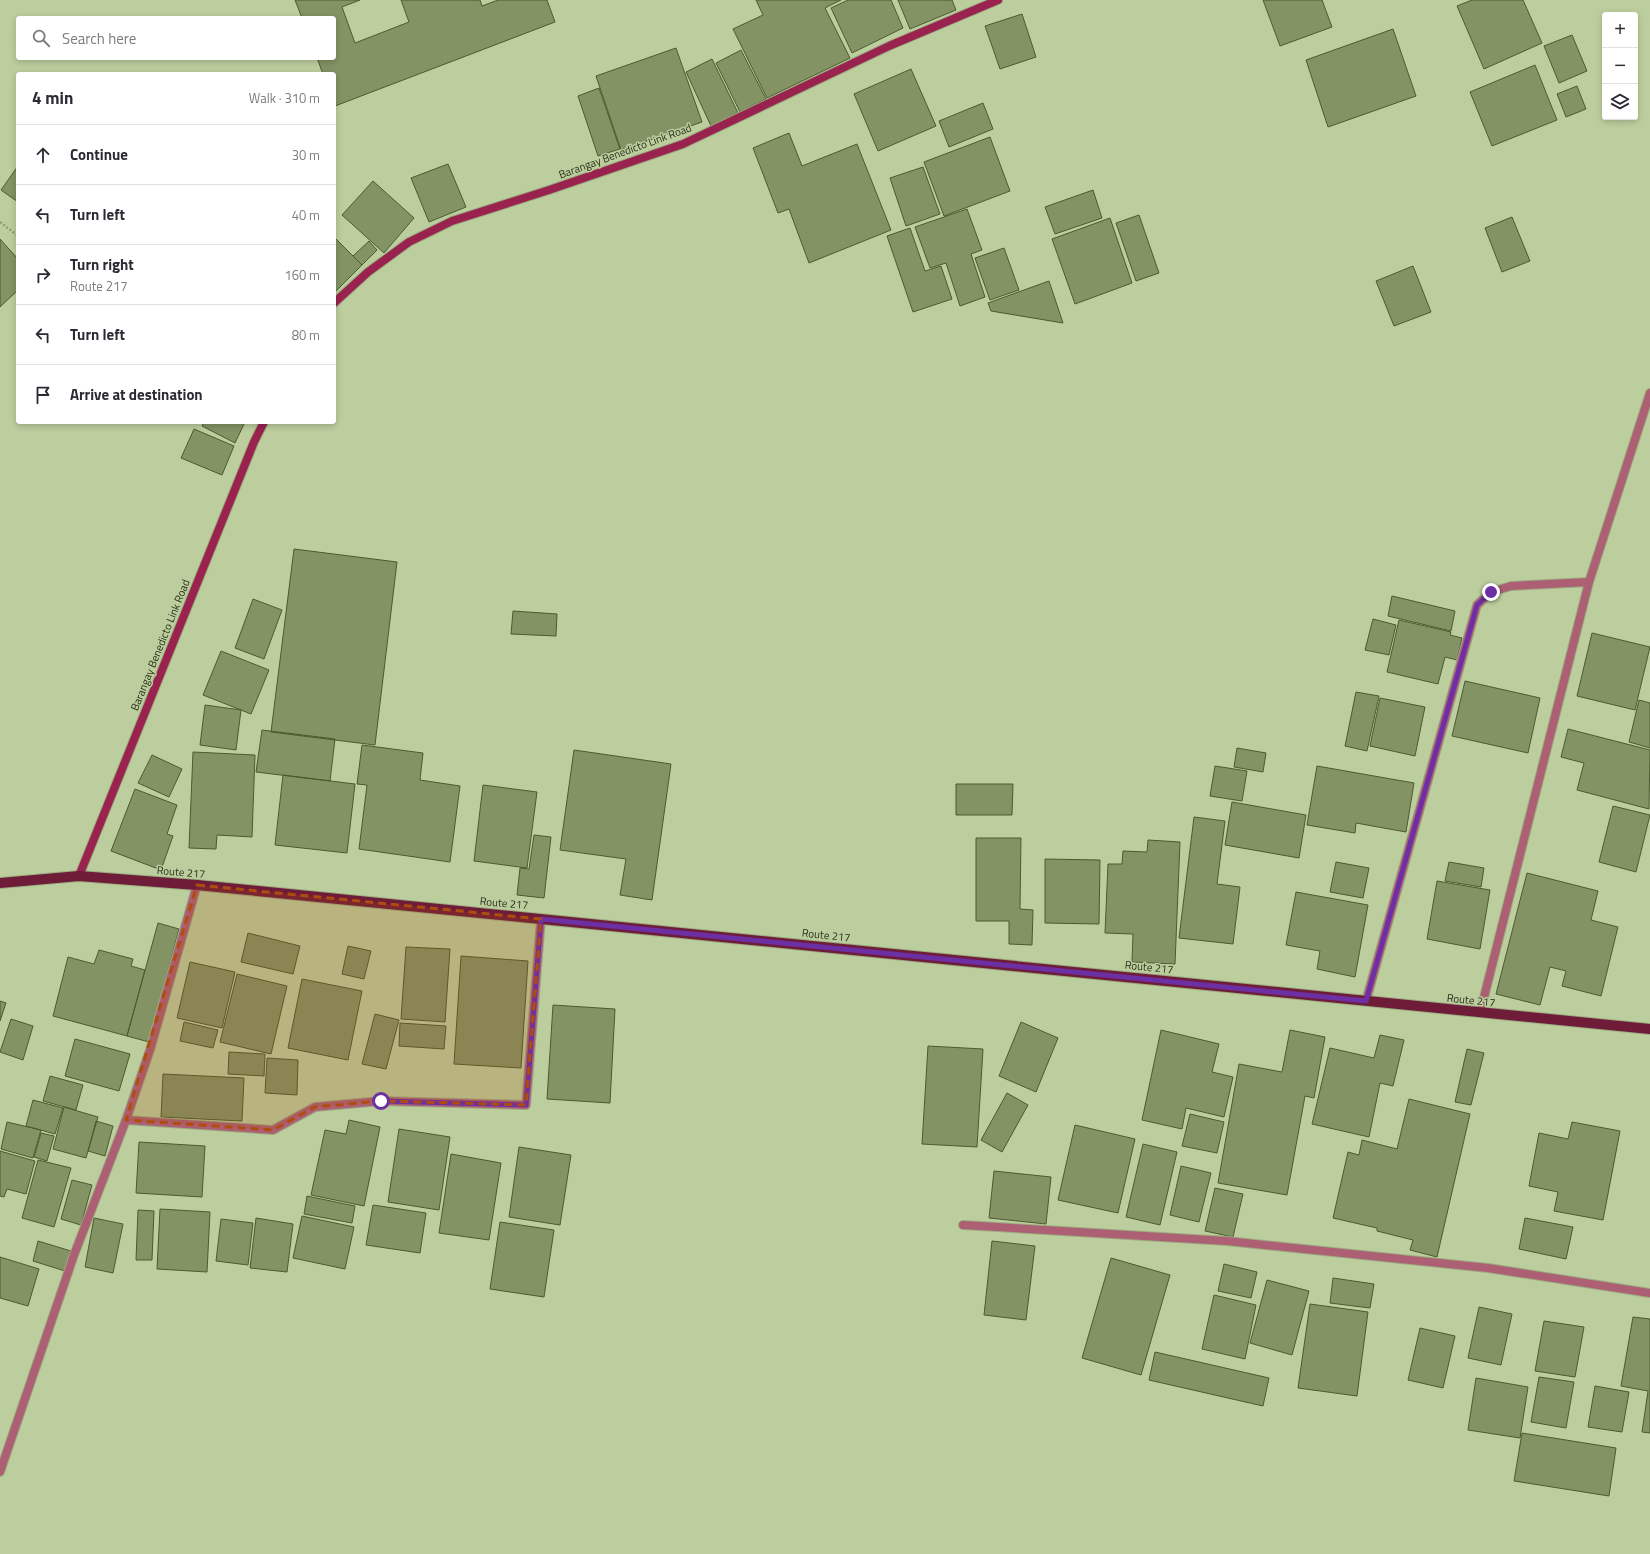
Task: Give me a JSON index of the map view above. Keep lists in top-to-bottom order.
{
  "streets": {
    "main road": ["Route 217"],
    "street": ["Barangay Benedicto Link Road"]
  },
  "crossings": [
    ["Barangay Benedicto Link Road", "Route 217"]
  ],
  "page": {
    "map_buttons": ["+", "−"],
    "search": "Search here",
    "heading": ["4 min", "Walk · 310 m"],
    "list": [
      ["Continue", "30 m"],
      ["Turn left", "40 m"],
      ["Turn right", "Route 217", "160 m"],
      ["Turn left", "80 m"],
      "Arrive at destination"
    ]
  }
}
